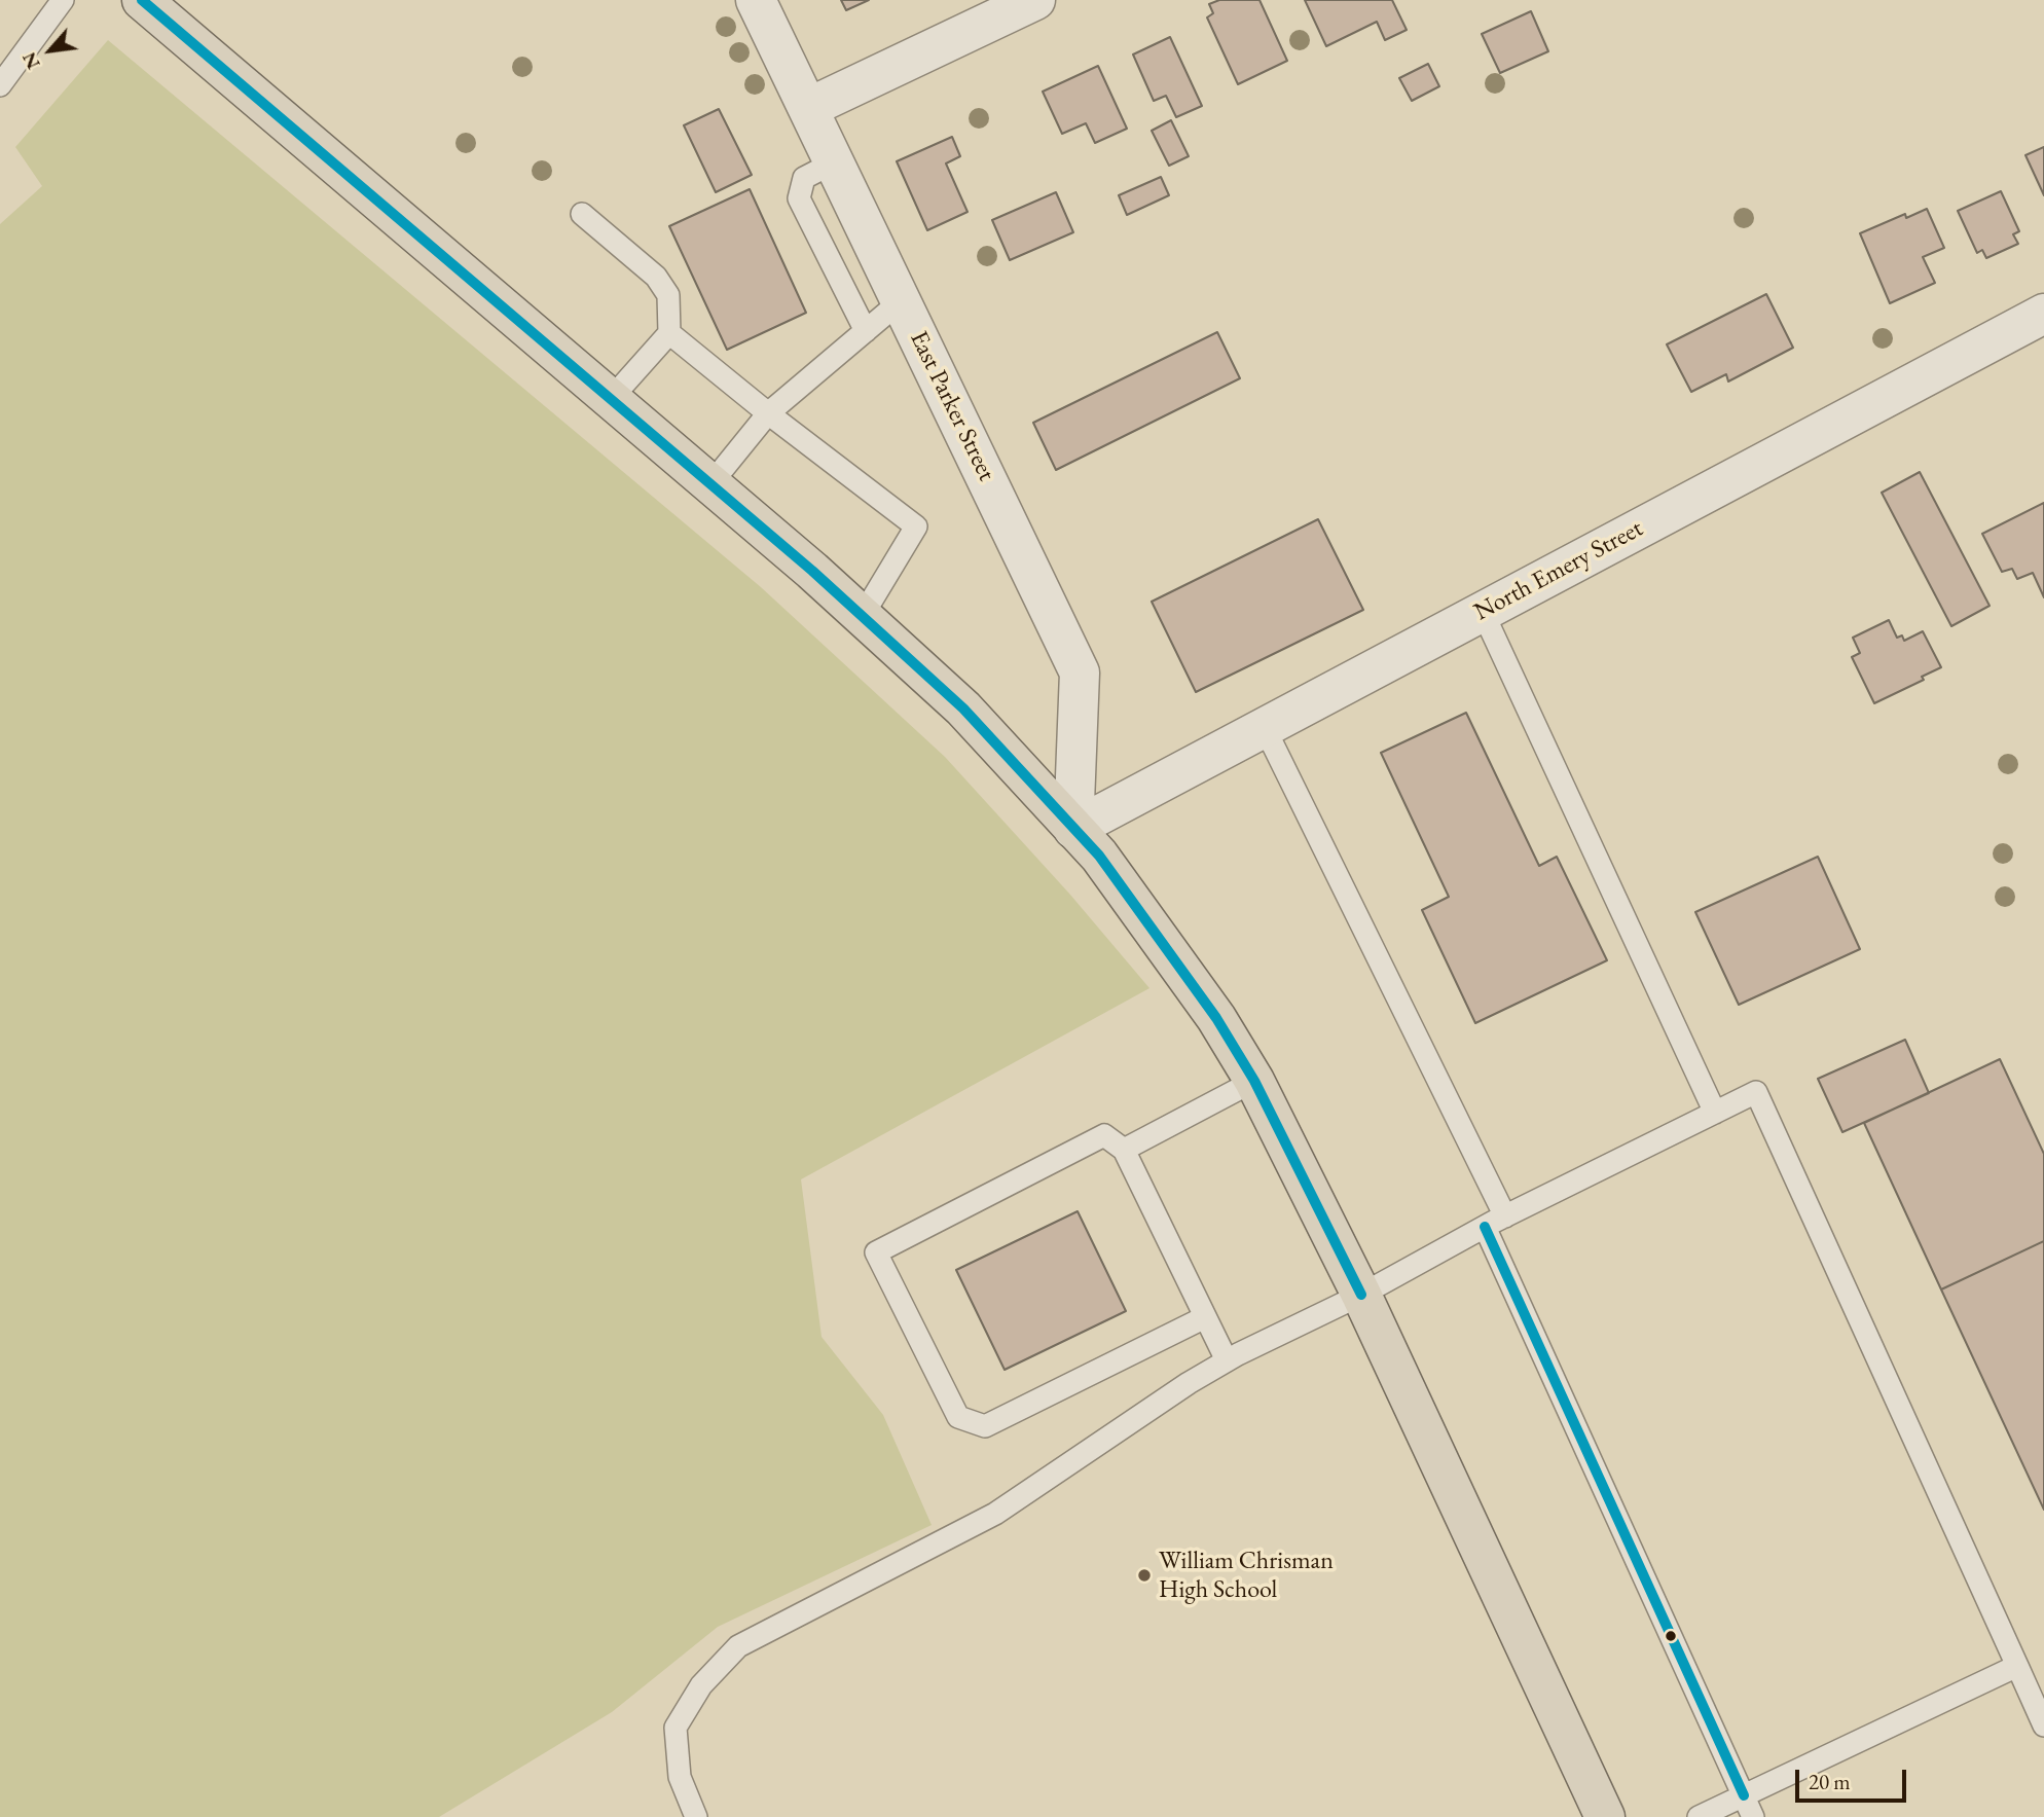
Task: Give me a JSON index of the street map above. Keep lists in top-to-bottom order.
{
  "streets": {
    "street": ["East Parker Street", "North Emery Street"]
  },
  "crossings": [
    ["East Parker Street", "North Emery Street"]
  ],
  "places": ["William Chrisman High School"],
  "scale_bar": "20 m",
  "north": "bottom left"
}
